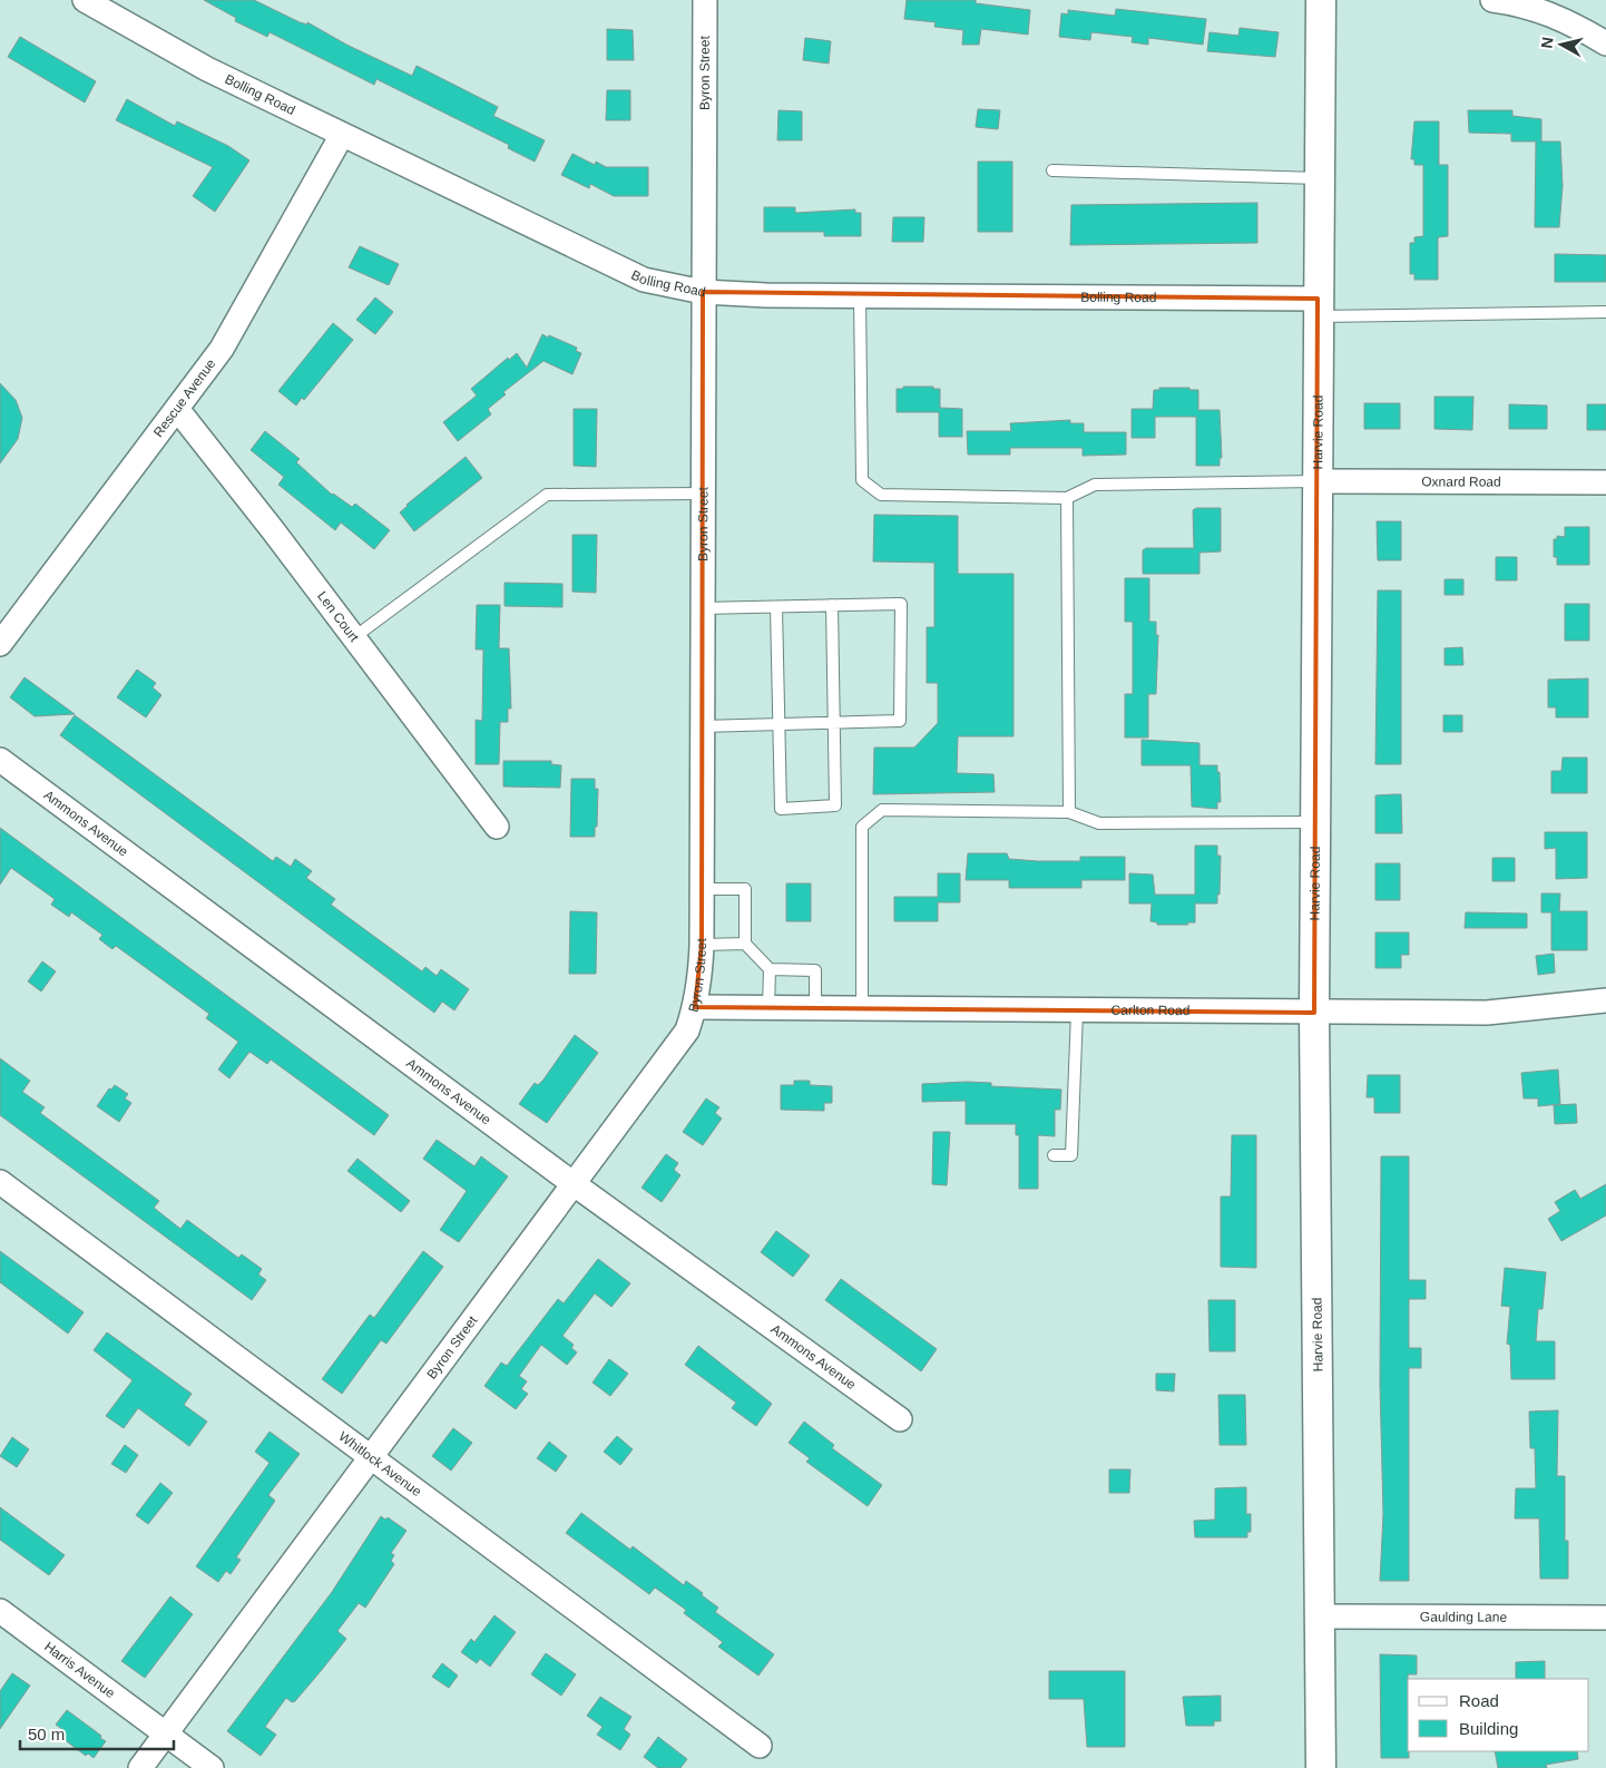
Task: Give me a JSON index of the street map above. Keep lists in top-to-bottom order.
{
  "streets": {
    "street": [
      "Byron Street",
      "Bolling Road",
      "Rescue Avenue",
      "Harvie Road",
      "Oxnard Road",
      "Len Court",
      "Ammons Avenue",
      "Carlton Road",
      "Whitlock Avenue",
      "Gaulding Lane",
      "Harris Avenue"
    ]
  },
  "crossings": [
    ["Byron Street", "Bolling Road"],
    ["Byron Street", "Ammons Avenue"],
    ["Byron Street", "Carlton Road"],
    ["Byron Street", "Whitlock Avenue"],
    ["Byron Street", "Harris Avenue"],
    ["Bolling Road", "Rescue Avenue"],
    ["Bolling Road", "Harvie Road"],
    ["Rescue Avenue", "Len Court"],
    ["Harvie Road", "Oxnard Road"],
    ["Harvie Road", "Carlton Road"],
    ["Harvie Road", "Gaulding Lane"]
  ],
  "legend": ["Road", "Building"],
  "scale_bar": "50 m",
  "north": "left"
}
